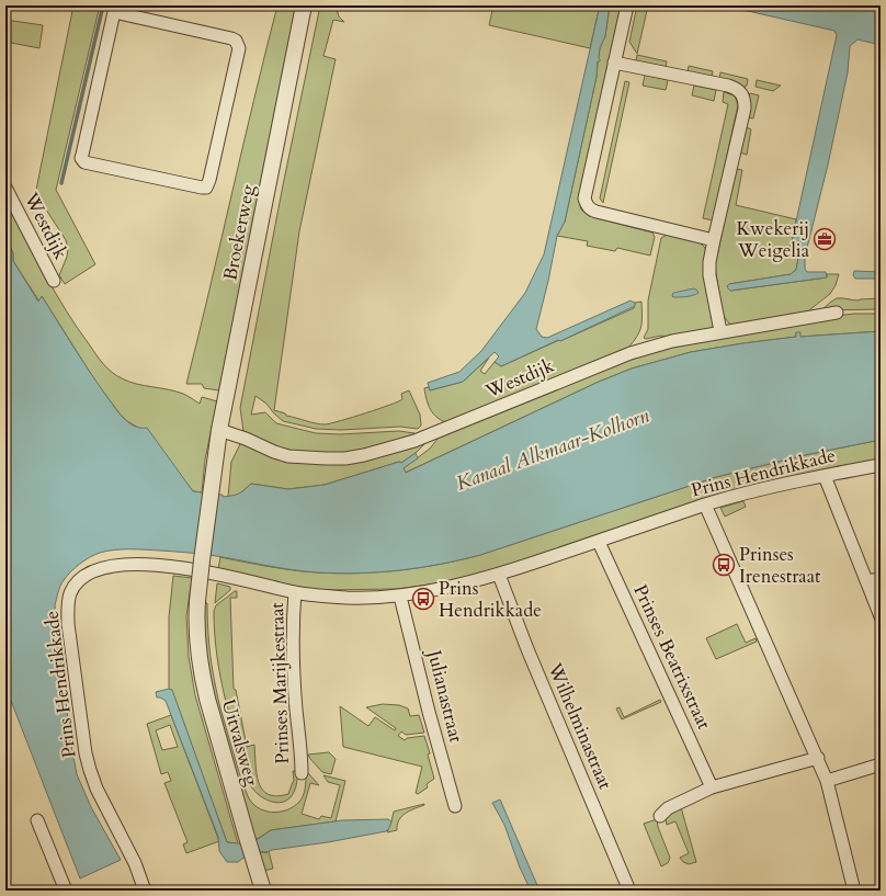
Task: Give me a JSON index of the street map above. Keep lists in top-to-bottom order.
{
  "streets": {
    "street": [
      "Westdijk",
      "Broekerweg",
      "Prins Hendrikkade",
      "Prinses Beatrixstraat",
      "Prinses Marijkestraat",
      "Julianastraat",
      "Wilhelminastraat",
      "Uitvalsweg"
    ]
  },
  "crossings": [
    ["Westdijk", "Broekerweg"],
    ["Broekerweg", "Uitvalsweg"],
    ["Prins Hendrikkade", "Prinses Beatrixstraat"],
    ["Prins Hendrikkade", "Prinses Marijkestraat"],
    ["Prins Hendrikkade", "Julianastraat"],
    ["Prins Hendrikkade", "Wilhelminastraat"]
  ],
  "water": ["Kanaal Alkmaar-Kolhorn"],
  "places": {
    "office": ["Kwekerij Weigelia"],
    "bus stop": ["Prinses Irenestraat", "Prins Hendrikkade"]
  }
}
